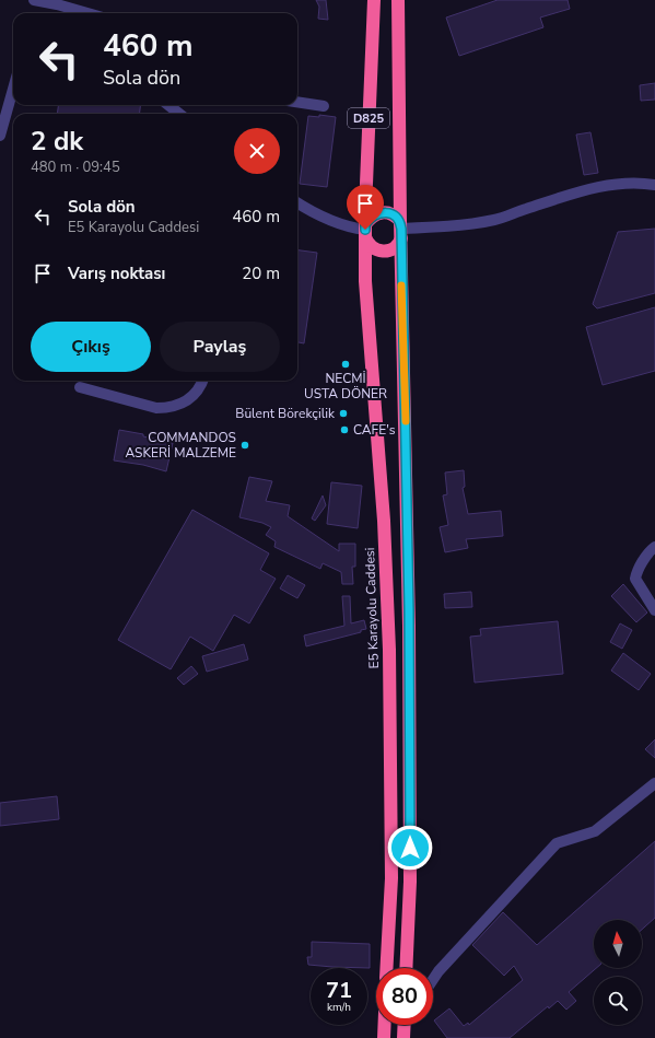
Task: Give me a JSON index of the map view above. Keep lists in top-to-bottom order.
{
  "streets": {
    "highway": ["D825", "E5 Karayolu Caddesi"]
  },
  "crossings": [
    ["D825", "E5 Karayolu Caddesi"]
  ],
  "places": [
    "NECMİ USTA DÖNER",
    "Bülent Börekçilik",
    "CAFE's",
    "COMMANDOS ASKERİ MALZEME"
  ],
  "north": "top",
  "page": {
    "turn": ["460 m", "Sola dön"],
    "heading": ["2 dk", "480 m · 09:45"],
    "list": [
      {
        "name": "Sola dön",
        "note": "E5 Karayolu Caddesi",
        "value": "460 m"
      },
      {
        "name": "Varış noktası",
        "value": "20 m"
      }
    ],
    "buttons": ["Çıkış", "Paylaş"],
    "speed": "71 km/h",
    "limit": "80"
  }
}
